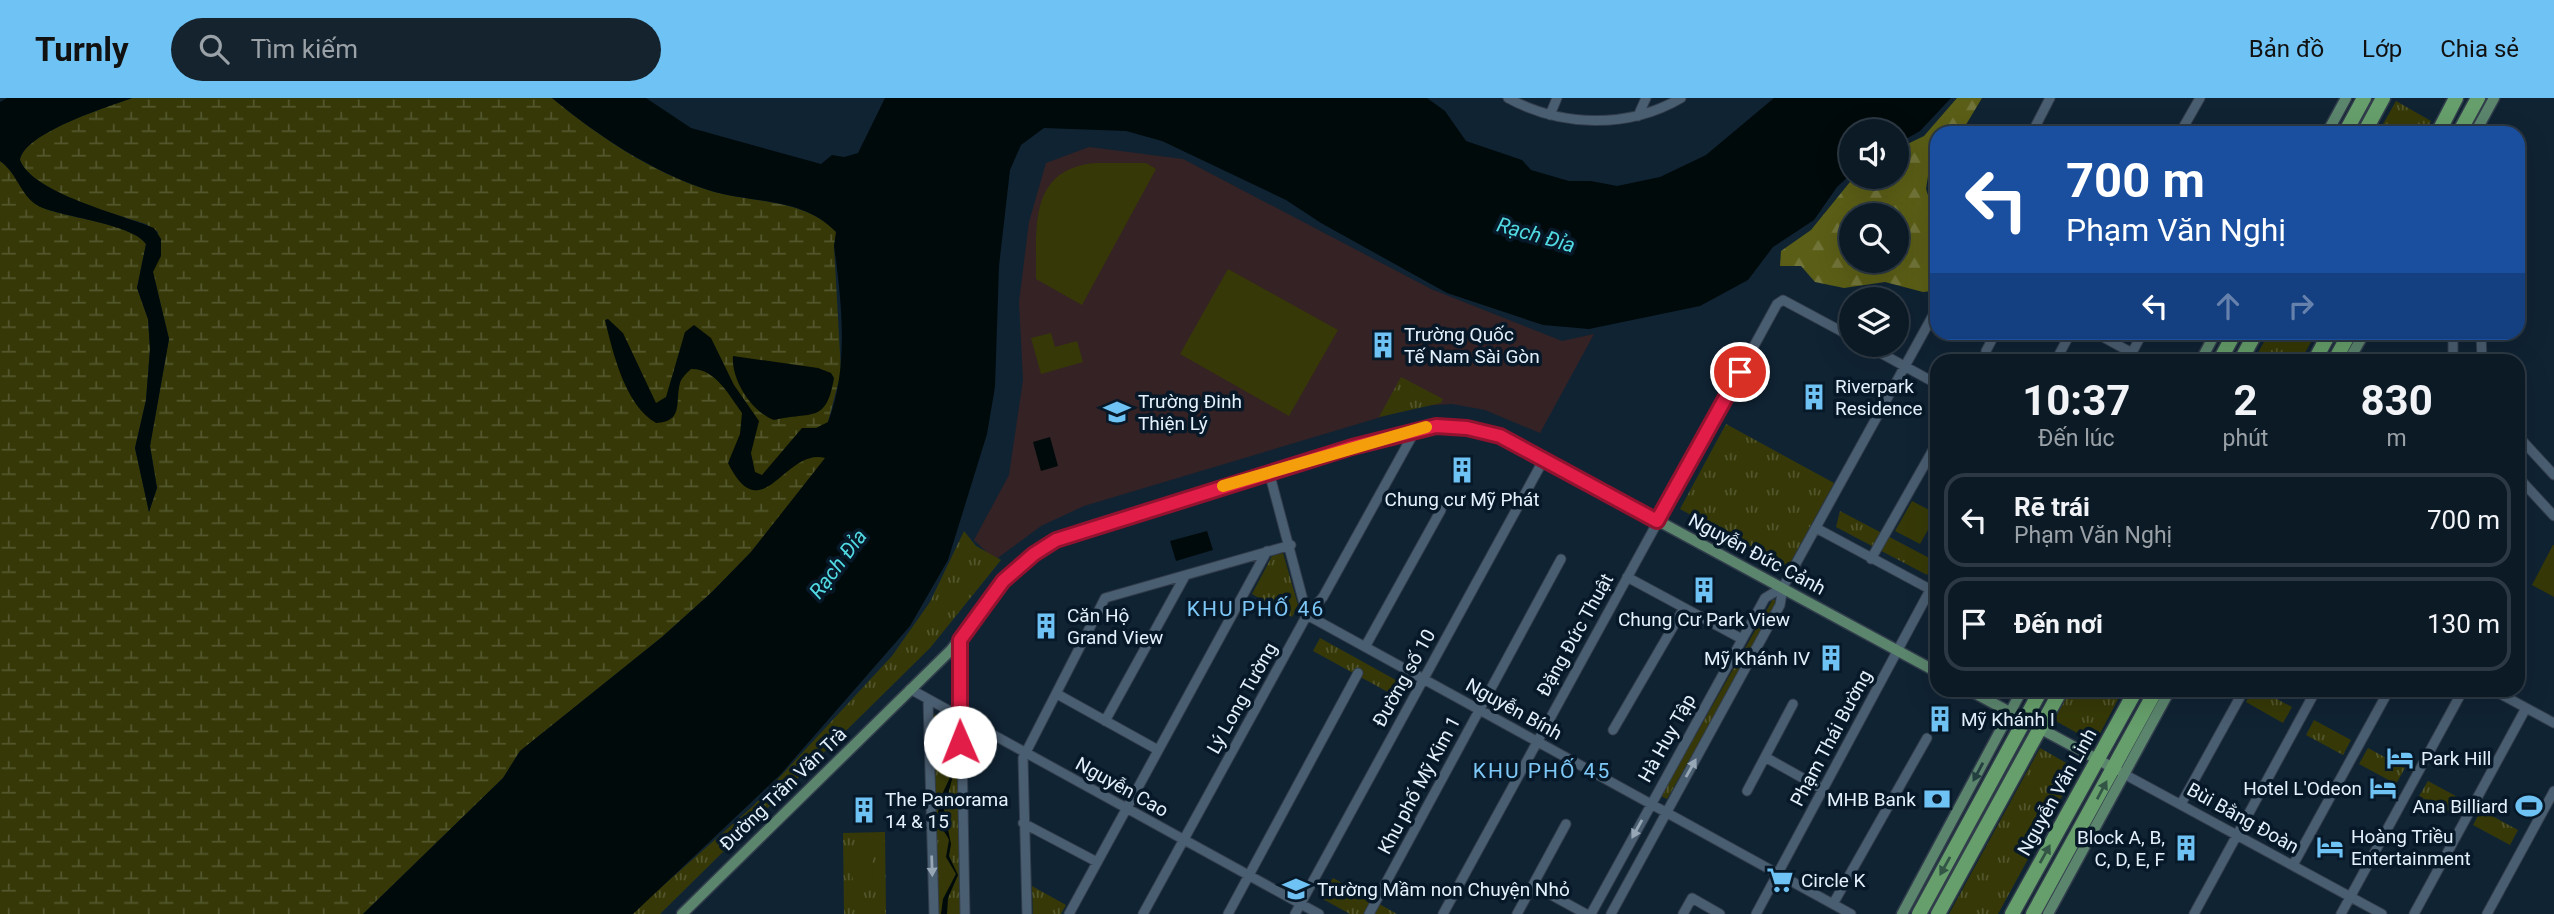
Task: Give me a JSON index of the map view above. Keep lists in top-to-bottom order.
{
  "streets": {
    "highway": ["Nguyễn Văn Linh"],
    "main road": ["Nguyễn Đức Cảnh", "Đường Trần Văn Trà"],
    "street": [
      "Đặng Đức Thuật",
      "Đường số 10",
      "Lý Long Tường",
      "Nguyễn Bính",
      "Hà Huy Tập",
      "Phạm Thái Bường",
      "Khu phố Mỹ Kim 1",
      "Nguyễn Cao",
      "Bùi Bằng Đoàn"
    ]
  },
  "crossings": [
    ["Nguyễn Đức Cảnh", "Đặng Đức Thuật"],
    ["Nguyễn Đức Cảnh", "Đường số 10"],
    ["Nguyễn Đức Cảnh", "Lý Long Tường"],
    ["Nguyễn Đức Cảnh", "Hà Huy Tập"],
    ["Nguyễn Đức Cảnh", "Phạm Thái Bường"],
    ["Nguyễn Đức Cảnh", "Nguyễn Cao"],
    ["Nguyễn Đức Cảnh", "Đường Trần Văn Trà"],
    ["Đặng Đức Thuật", "Nguyễn Bính"],
    ["Đường số 10", "Nguyễn Bính"],
    ["Đường số 10", "Nguyễn Cao"],
    ["Lý Long Tường", "Nguyễn Bính"],
    ["Lý Long Tường", "Nguyễn Cao"],
    ["Nguyễn Bính", "Hà Huy Tập"],
    ["Nguyễn Bính", "Phạm Thái Bường"],
    ["Nguyễn Bính", "Khu phố Mỹ Kim 1"],
    ["Nguyễn Cao", "Đường Trần Văn Trà"],
    ["Nguyễn Văn Linh", "Bùi Bằng Đoàn"]
  ],
  "districts": ["KHU PHỐ 46", "KHU PHỐ 45"],
  "water": ["Rạch Đỉa"],
  "places": {
    "building": [
      "Trường Quốc Tế Nam Sài Gòn",
      "Riverpark Residence",
      "Chung cư Mỹ Phát",
      "Chung Cư Park View",
      "Căn Hộ Grand View",
      "Mỹ Khánh IV",
      "Mỹ Khánh I",
      "The Panorama 14 & 15",
      "Block A, B, C, D, E, F"
    ],
    "school or university": ["Trường Đinh Thiện Lý", "Trường Mầm non Chuyện Nhỏ"],
    "hotel": ["Park Hill", "Hotel L'Odeon", "Hoàng Triều Entertainment"],
    "bank": ["MHB Bank"],
    "sports": ["Ana Billiard"],
    "supermarket": ["Circle K"]
  },
  "page": {
    "header": "Turnly",
    "search": "Tìm kiếm",
    "nav": ["Bản đồ", "Lớp", "Chia sẻ"],
    "turn": ["700 m", "Phạm Văn Nghị"],
    "eta": [
      "10:37",
      "Đến lúc",
      "2",
      "phút",
      "830",
      "m"
    ],
    "list": [
      {
        "name": "Rẽ trái",
        "note": "Phạm Văn Nghị",
        "value": "700 m"
      },
      {
        "name": "Đến nơi",
        "value": "130 m"
      }
    ]
  }
}
